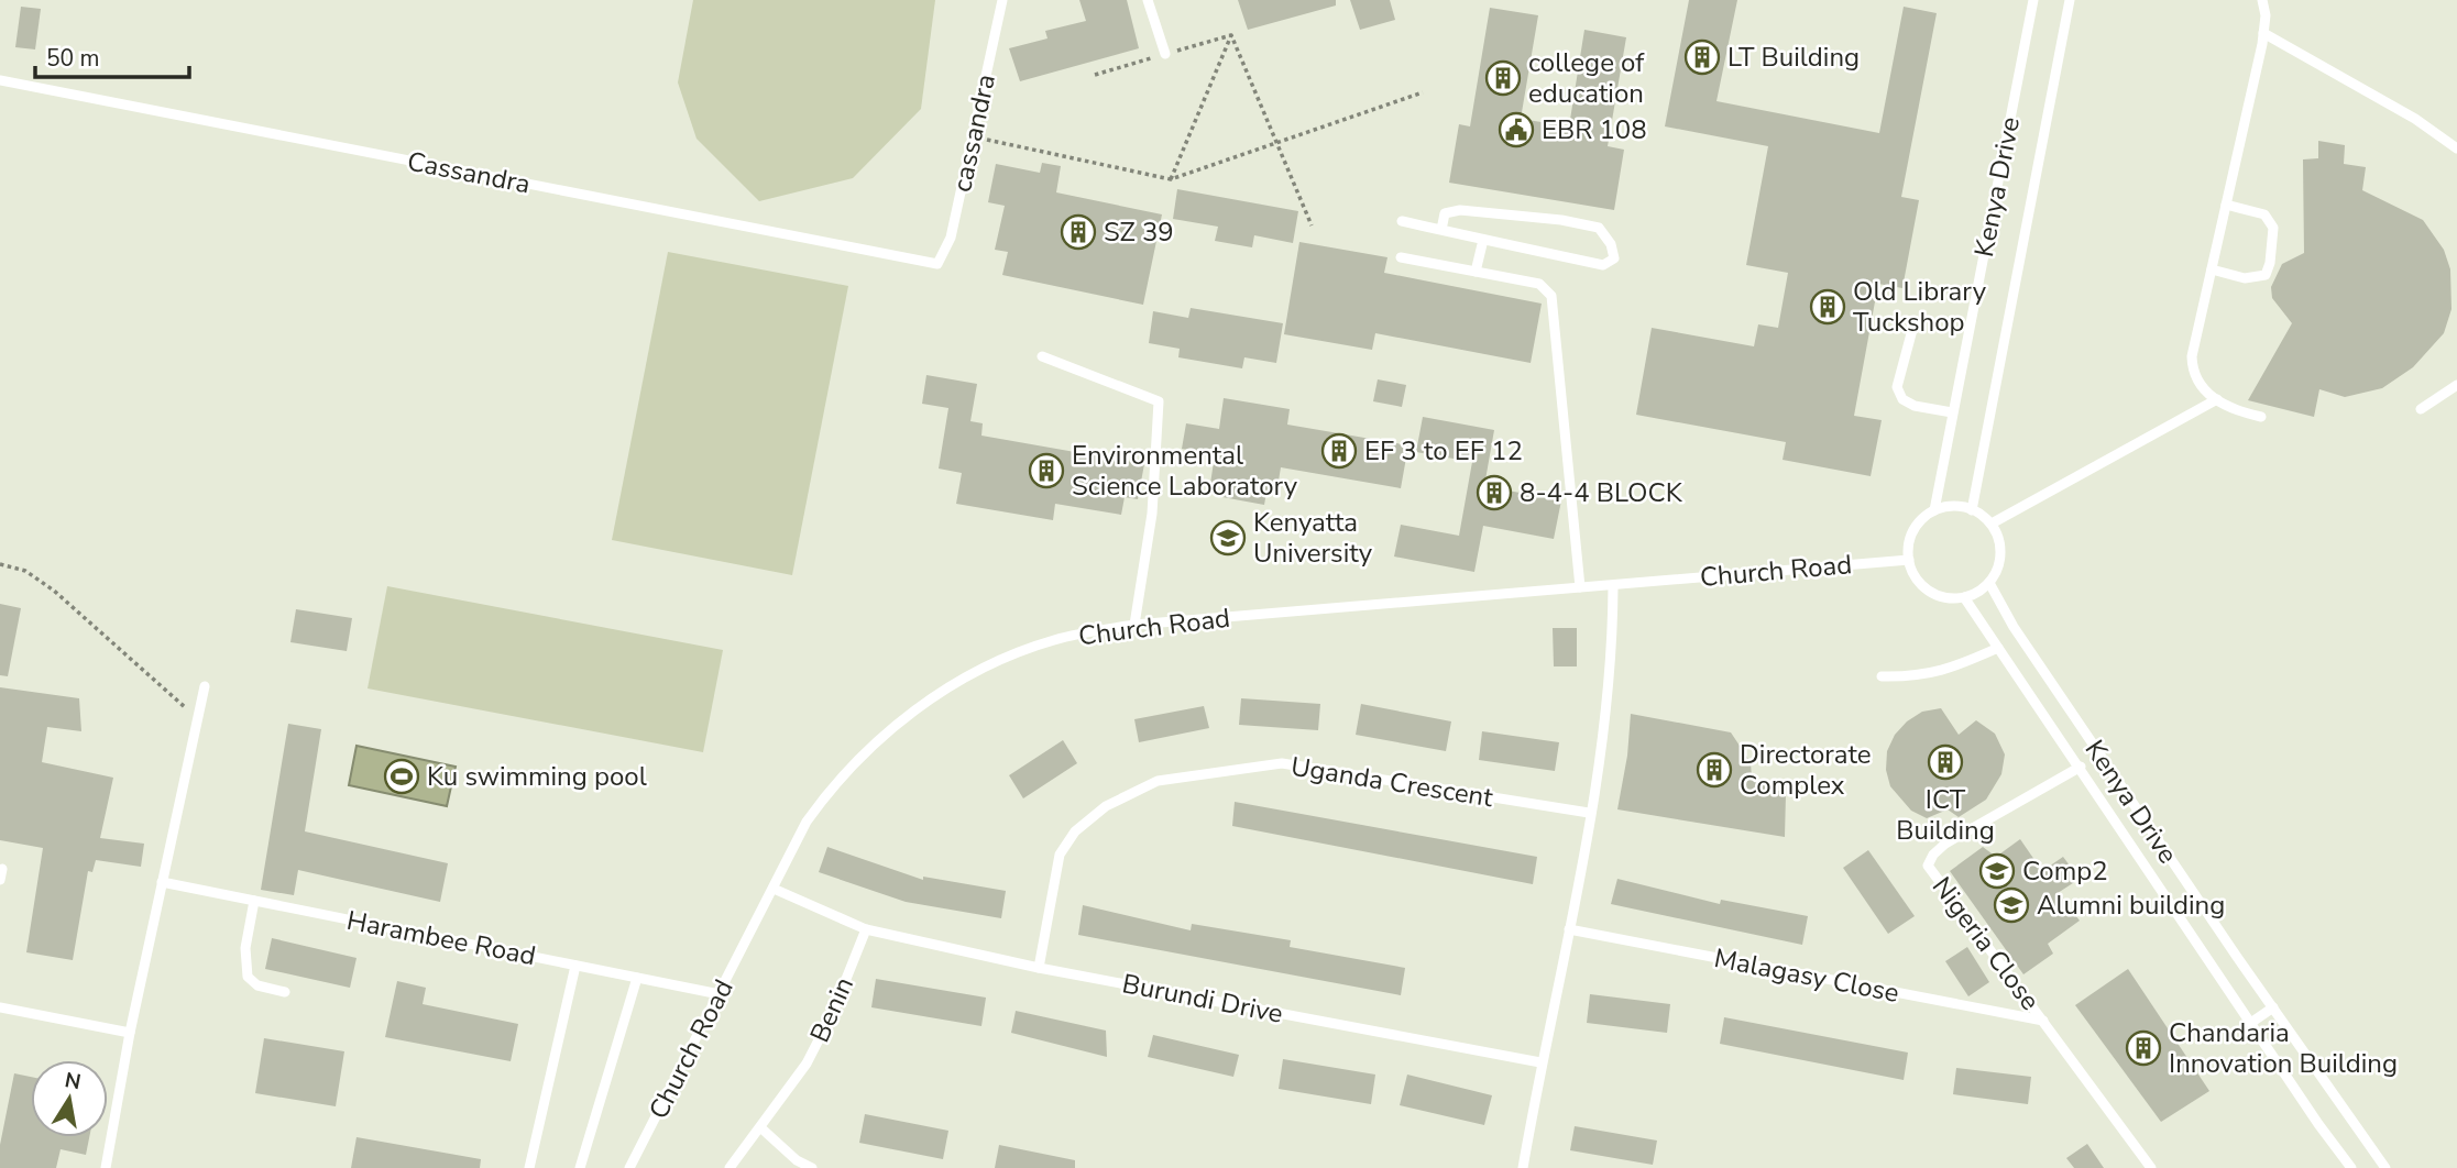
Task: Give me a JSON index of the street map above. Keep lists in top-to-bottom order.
{
  "streets": {
    "lane": [
      "cassandra",
      "Cassandra",
      "Kenya Drive",
      "Church Road",
      "Uganda Crescent",
      "Harambee Road",
      "Nigeria Close",
      "Malagasy Close",
      "Burundi Drive",
      "Benin"
    ]
  },
  "crossings": [
    ["cassandra", "Cassandra"],
    ["Kenya Drive", "Church Road"],
    ["Kenya Drive", "Nigeria Close"],
    ["Church Road", "Harambee Road"],
    ["Uganda Crescent", "Burundi Drive"],
    ["Nigeria Close", "Malagasy Close"],
    ["Burundi Drive", "Benin"]
  ],
  "places": {
    "building": [
      "LT Building",
      "college of education",
      "SZ 39",
      "Old Library Tuckshop",
      "EF 3 to EF 12",
      "Environmental Science Laboratory",
      "8-4-4 BLOCK",
      "ICT Building",
      "Directorate Complex",
      "Chandaria Innovation Building"
    ],
    "public building": ["EBR 108"],
    "school or university": ["Kenyatta University", "Comp2", "Alumni building"],
    "sports": ["Ku swimming pool"]
  },
  "scale_bar": "50 m",
  "north": "top"
}
